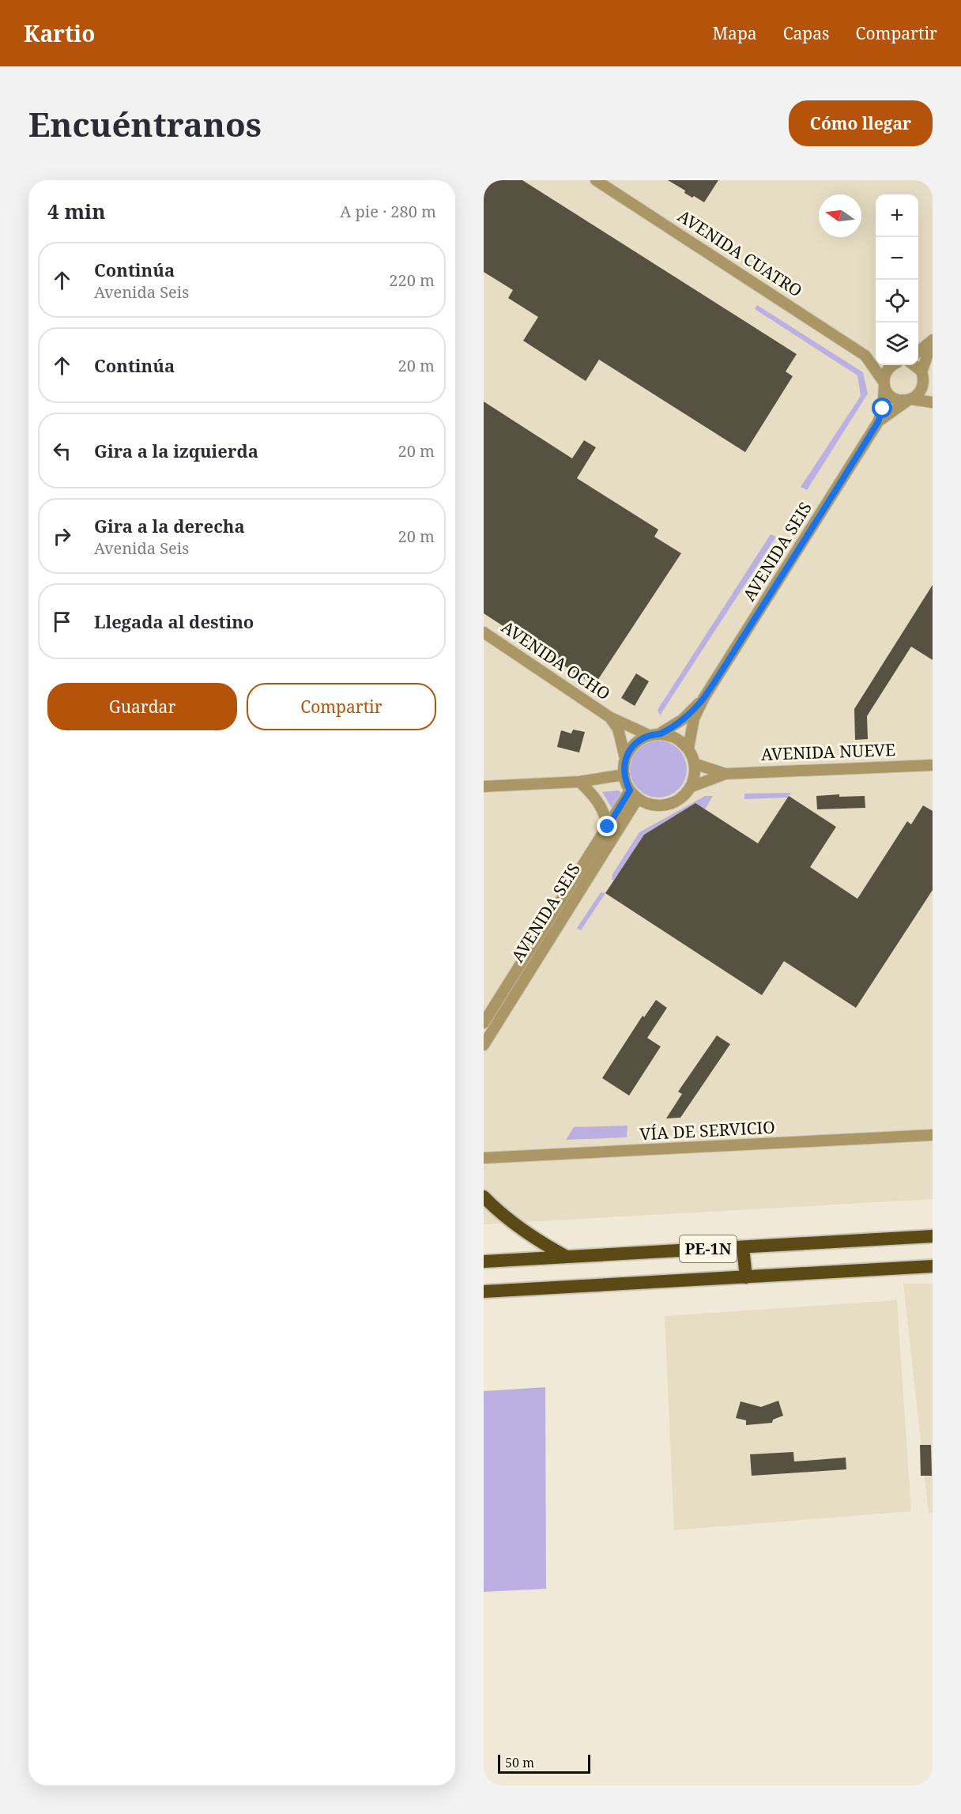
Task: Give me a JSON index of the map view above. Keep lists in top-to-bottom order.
{
  "streets": {
    "highway": ["PE-1N"],
    "street": [
      "AVENIDA CUATRO",
      "AVENIDA SEIS",
      "AVENIDA OCHO",
      "AVENIDA NUEVE",
      "VÍA DE SERVICIO"
    ]
  },
  "crossings": [
    ["AVENIDA SEIS", "AVENIDA OCHO"],
    ["AVENIDA SEIS", "AVENIDA NUEVE"],
    ["AVENIDA OCHO", "AVENIDA NUEVE"]
  ],
  "scale_bar": "50 m",
  "north": "left",
  "page": {
    "header": "Kartio",
    "nav": ["Mapa", "Capas", "Compartir"],
    "buttons": [
      "Cómo llegar",
      ["Guardar", "Compartir"]
    ],
    "title": "Encuéntranos",
    "heading": ["4 min", "A pie · 280 m"],
    "map_buttons": ["+", "−"],
    "list": [
      ["Continúa", "Avenida Seis", "220 m"],
      ["Continúa", "20 m"],
      ["Gira a la izquierda", "20 m"],
      ["Gira a la derecha", "Avenida Seis", "20 m"],
      "Llegada al destino"
    ],
    "scale": "50 m"
  }
}
